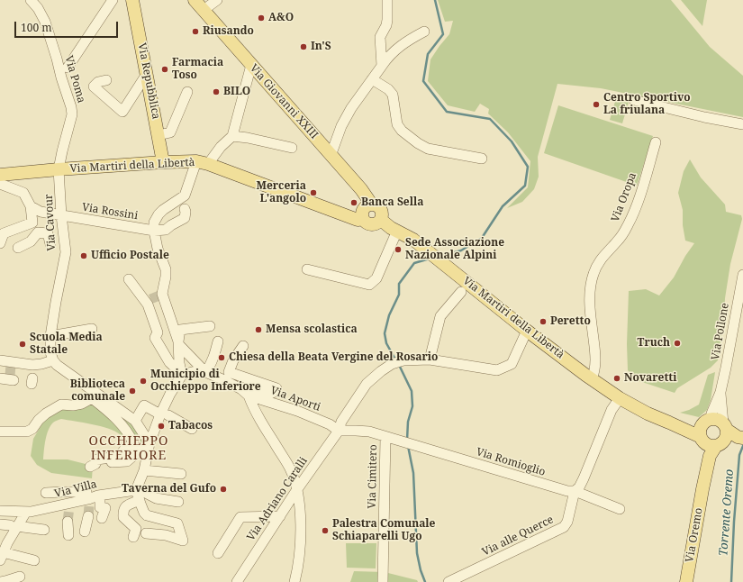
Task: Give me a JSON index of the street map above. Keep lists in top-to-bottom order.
{
  "streets": {
    "main road": [
      "Via Repubblica",
      "Via Giovanni XXIII",
      "Via Martiri della Libertà",
      "Via Oremo"
    ],
    "street": [
      "Via Poma",
      "Via Oropa",
      "Via Rossini",
      "Via Cavour",
      "Via Pollone",
      "Via Aporti",
      "Via Romioglio",
      "Via Cimitero",
      "Via Villa",
      "Via Adriano Caralli",
      "Via alle Querce"
    ]
  },
  "crossings": [
    ["Via Poma", "Via Martiri della Libertà"],
    ["Via Poma", "Via Cavour"],
    ["Via Repubblica", "Via Martiri della Libertà"],
    ["Via Giovanni XXIII", "Via Martiri della Libertà"],
    ["Via Martiri della Libertà", "Via Oropa"],
    ["Via Martiri della Libertà", "Via Cavour"],
    ["Via Martiri della Libertà", "Via Adriano Caralli"],
    ["Via Rossini", "Via Cavour"],
    ["Via Pollone", "Via Oremo"],
    ["Via Aporti", "Via Romioglio"],
    ["Via Aporti", "Via Adriano Caralli"],
    ["Via Romioglio", "Via Cimitero"],
    ["Via Romioglio", "Via Adriano Caralli"],
    ["Via Romioglio", "Via alle Querce"]
  ],
  "districts": ["OCCHIEPPO INFERIORE"],
  "water": ["Torrente Oremo"],
  "places": [
    "A&O",
    "Riusando",
    "In'S",
    "Farmacia Toso",
    "BILO",
    "Centro Sportivo La friulana",
    "Merceria L'angolo",
    "Banca Sella",
    "Sede Associazione Nazionale Alpini",
    "Ufficio Postale",
    "Peretto",
    "Mensa scolastica",
    "Truch",
    "Scuola Media Statale",
    "Chiesa della Beata Vergine del Rosario",
    "Novaretti",
    "Municipio di Occhieppo Inferiore",
    "Biblioteca comunale",
    "Tabacos",
    "Taverna del Gufo",
    "Palestra Comunale Schiaparelli Ugo"
  ],
  "scale_bar": "100 m"
}
